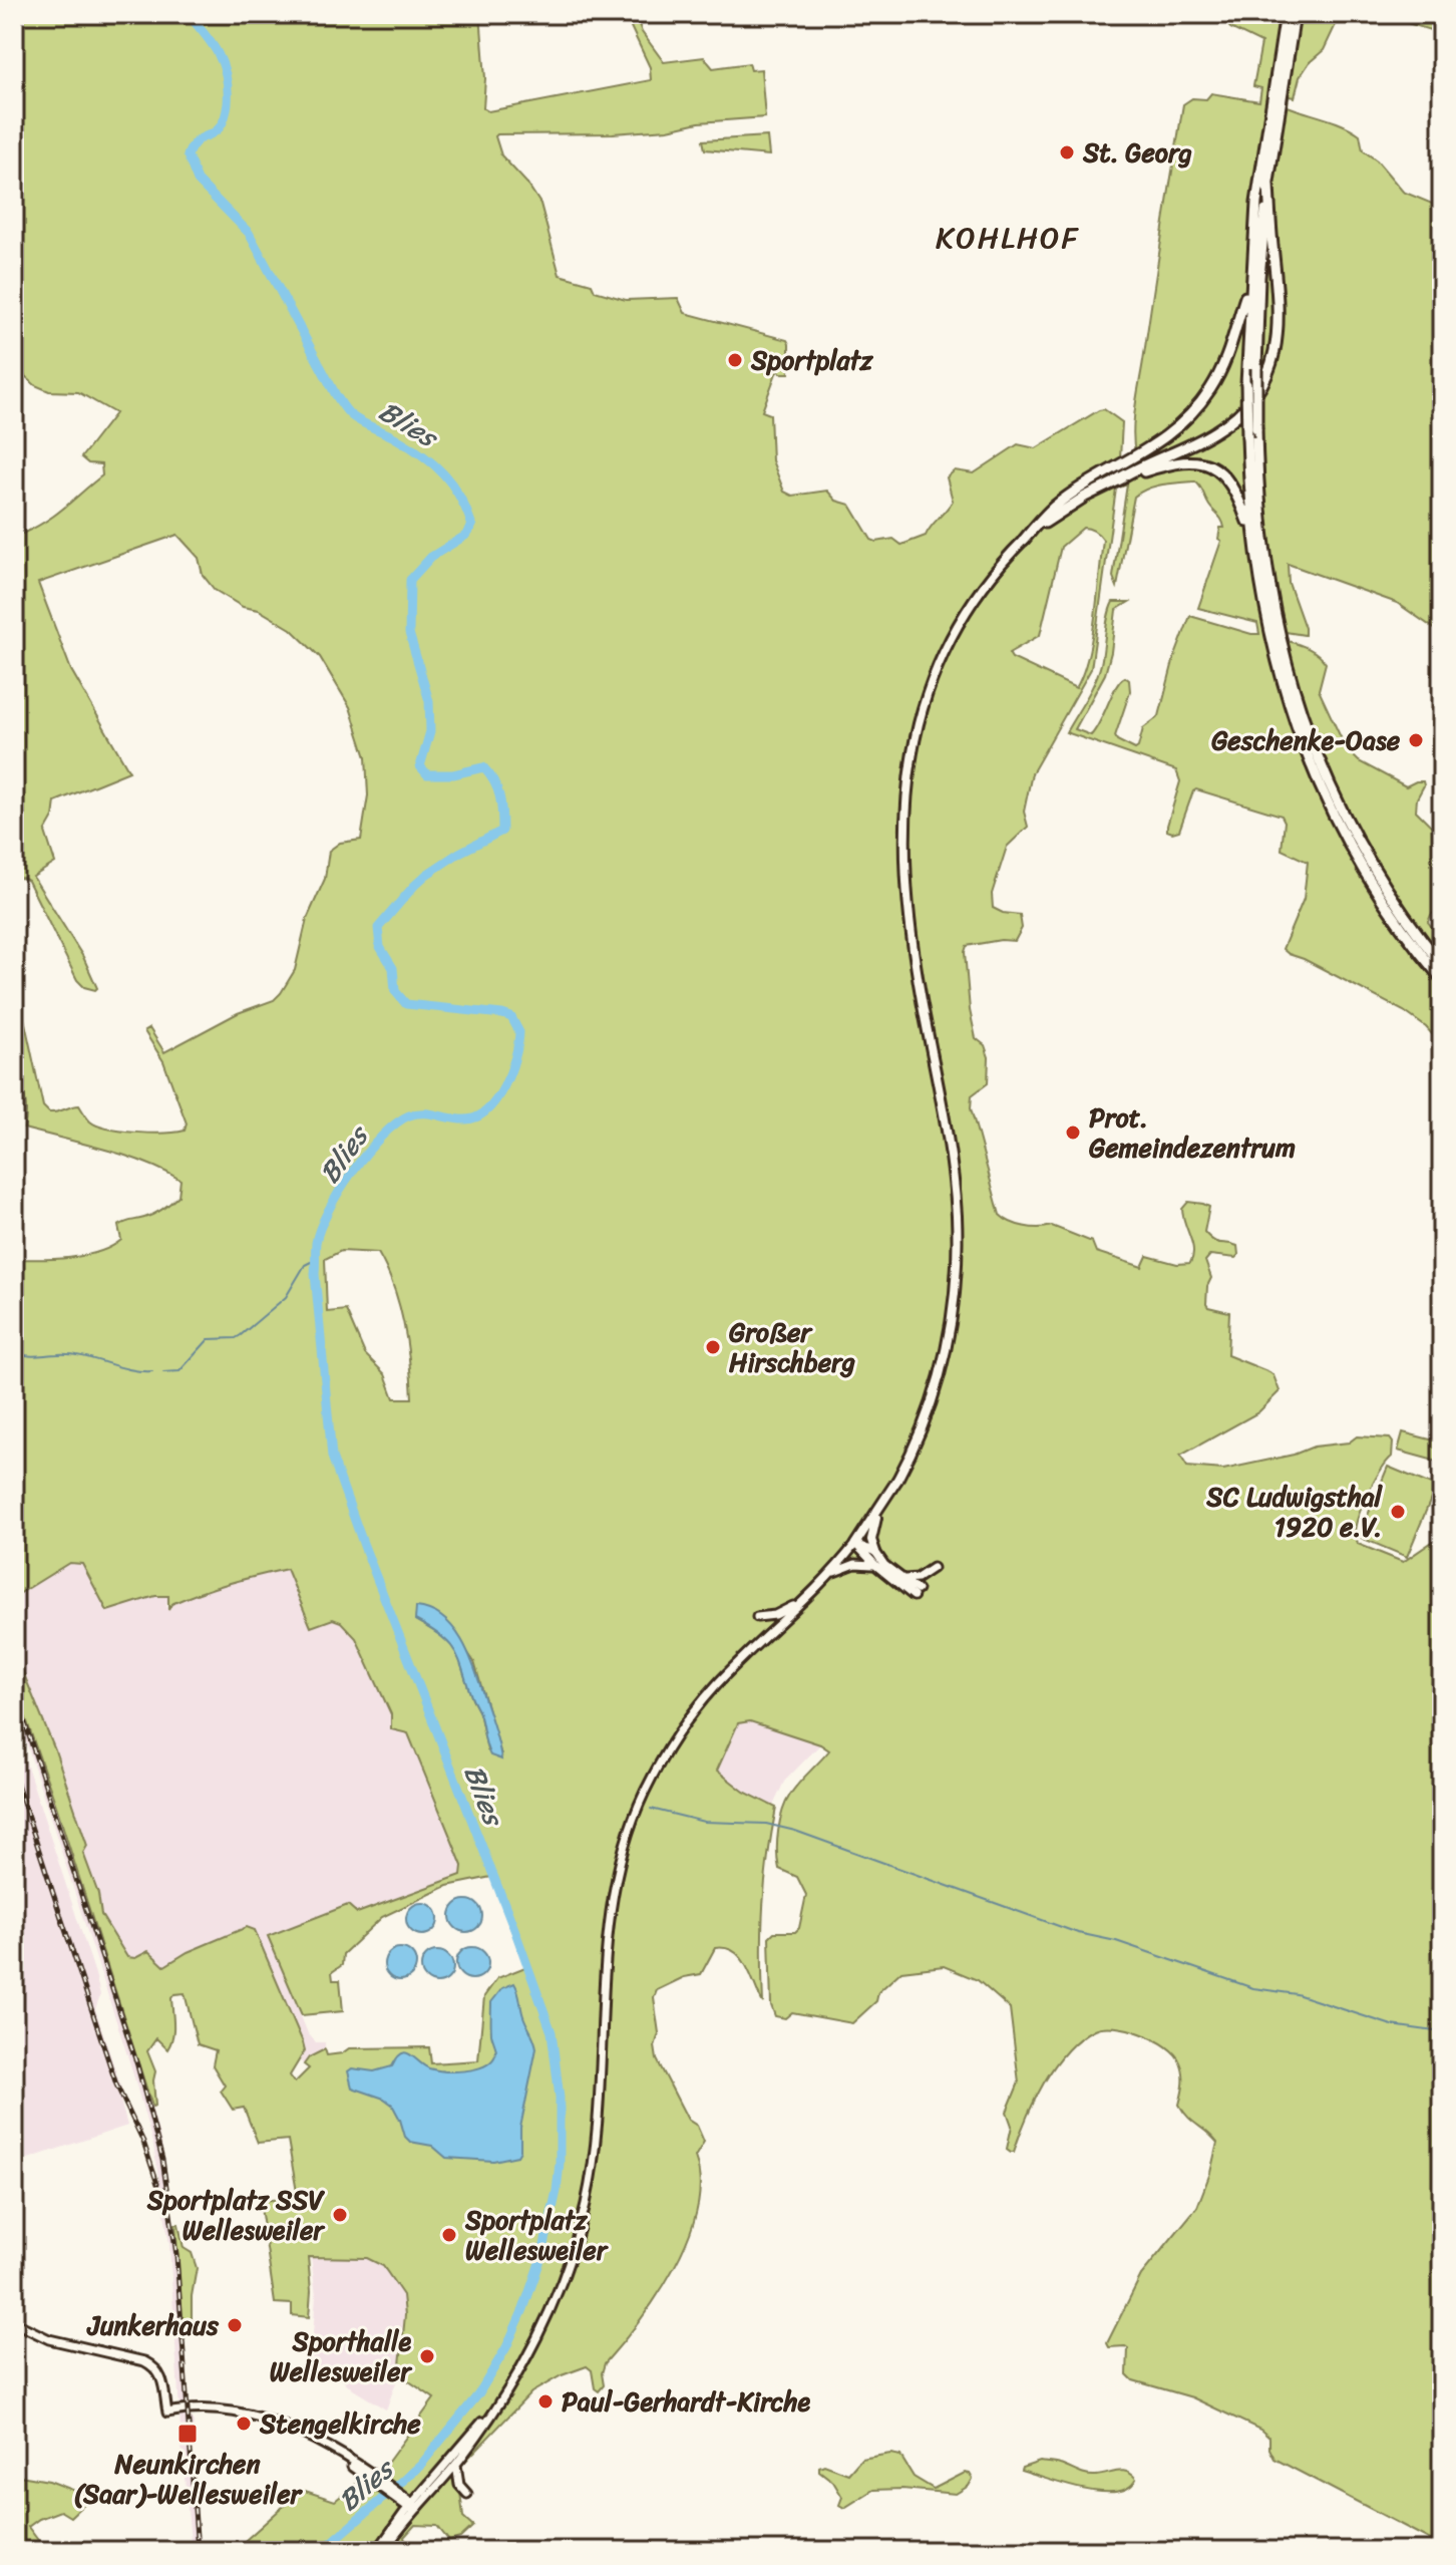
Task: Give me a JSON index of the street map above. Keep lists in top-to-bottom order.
{
  "districts": ["KOHLHOF"],
  "water": ["Blies"],
  "places": {
    "other": [
      "St. Georg",
      "Sportplatz",
      "Geschenke-Oase",
      "Prot. Gemeindezentrum",
      "Großer Hirschberg",
      "SC Ludwigsthal 1920 e.V.",
      "Sportplatz SSV Wellesweiler",
      "Sportplatz Wellesweiler",
      "Junkerhaus",
      "Sporthalle Wellesweiler",
      "Paul-Gerhardt-Kirche",
      "Stengelkirche"
    ],
    "transit": ["Neunkirchen (Saar)-Wellesweiler"]
  }
}
